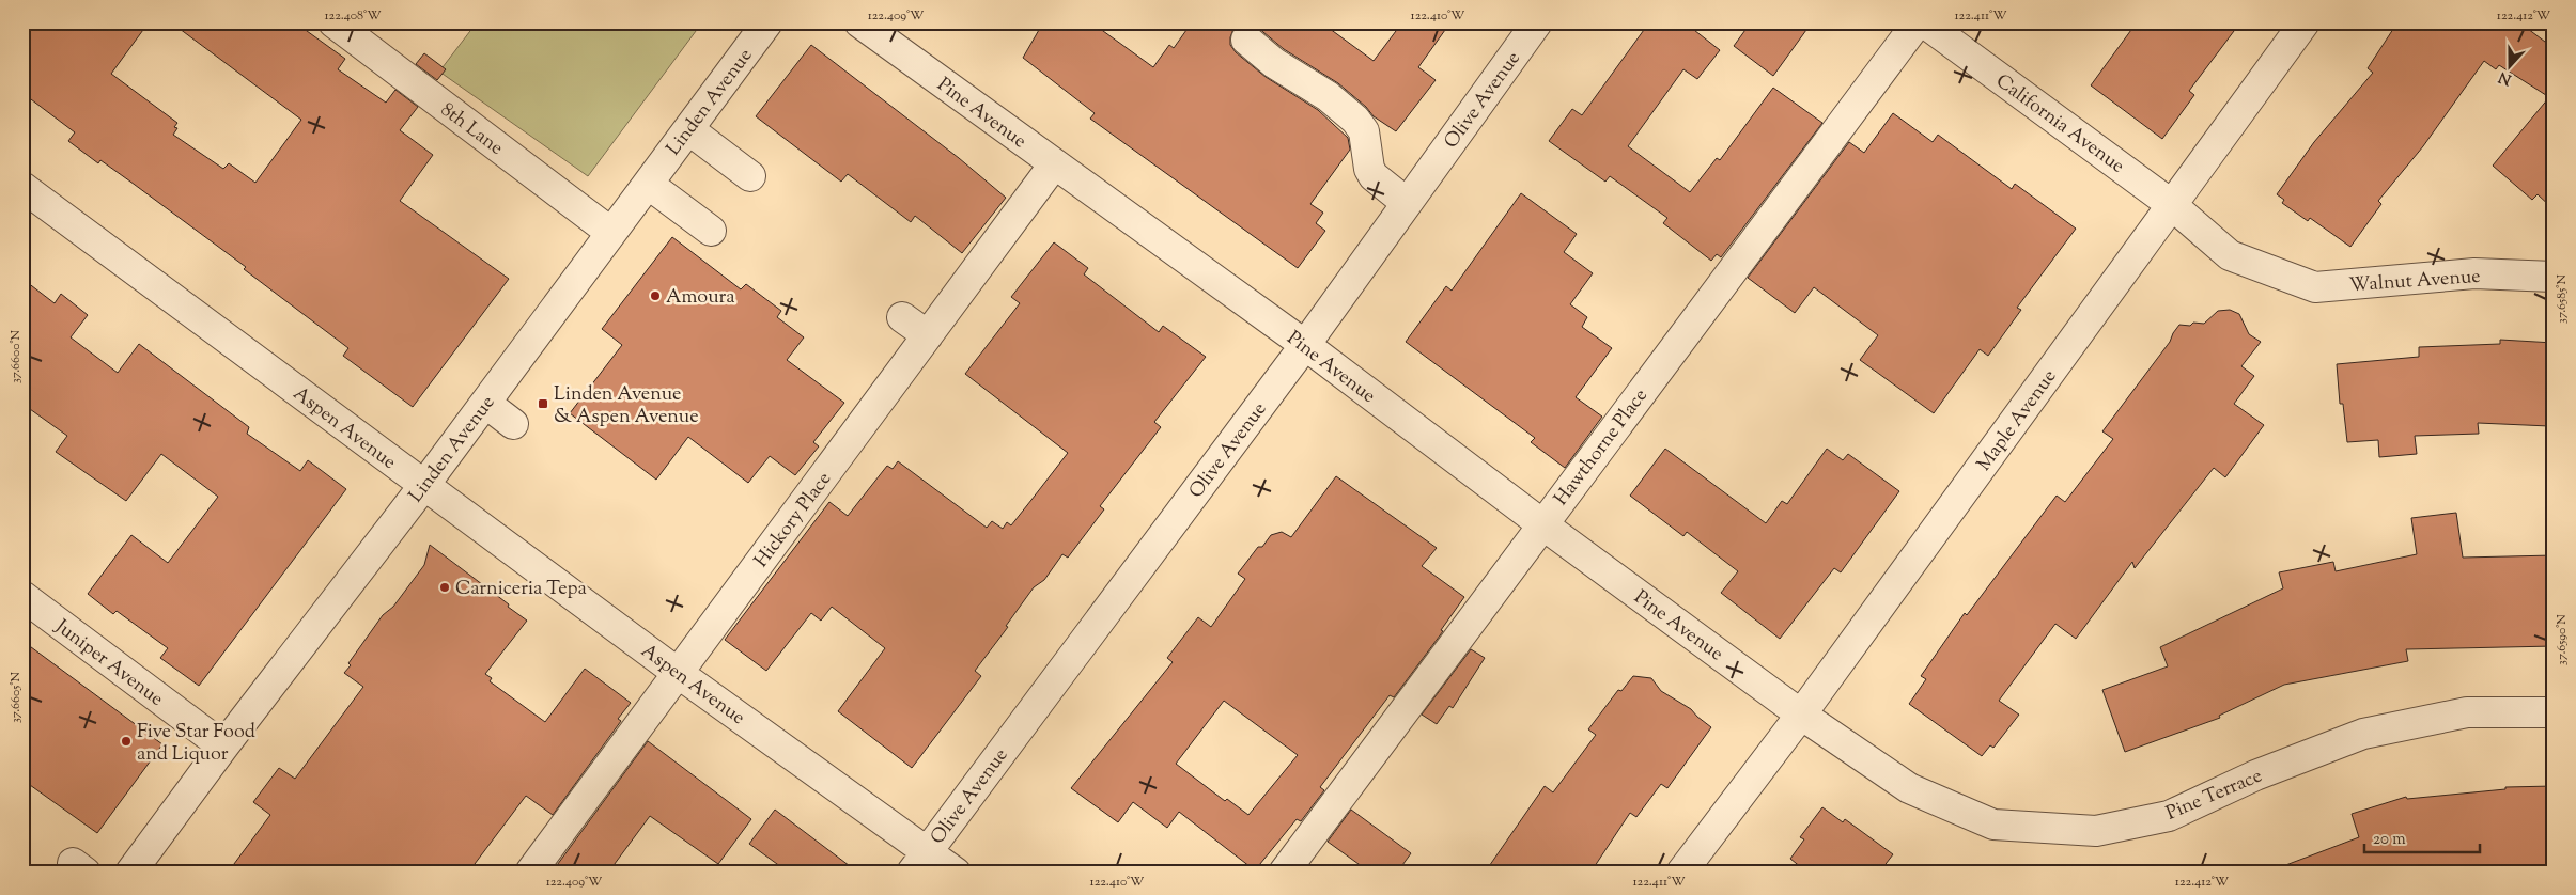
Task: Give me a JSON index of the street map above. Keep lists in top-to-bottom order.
{
  "streets": {
    "street": [
      "Olive Avenue",
      "Linden Avenue",
      "Pine Avenue",
      "California Avenue",
      "8th Lane",
      "Walnut Avenue",
      "Maple Avenue",
      "Aspen Avenue",
      "Hawthorne Place",
      "Hickory Place",
      "Juniper Avenue",
      "Pine Terrace"
    ]
  },
  "crossings": [
    ["Olive Avenue", "Pine Avenue"],
    ["Olive Avenue", "Aspen Avenue"],
    ["Linden Avenue", "8th Lane"],
    ["Linden Avenue", "Aspen Avenue"],
    ["Linden Avenue", "Juniper Avenue"],
    ["Pine Avenue", "Maple Avenue"],
    ["Pine Avenue", "Hawthorne Place"],
    ["Pine Avenue", "Hickory Place"],
    ["Pine Avenue", "Pine Terrace"],
    ["California Avenue", "Walnut Avenue"],
    ["California Avenue", "Maple Avenue"],
    ["Walnut Avenue", "Maple Avenue"],
    ["Maple Avenue", "Pine Terrace"],
    ["Aspen Avenue", "Hickory Place"]
  ],
  "places": {
    "other": ["Amoura", "Carniceria Tepa", "Five Star Food and Liquor"],
    "transit": ["Linden Avenue & Aspen Avenue"]
  },
  "scale_bar": "20 m",
  "north": "bottom",
  "coordinates": [
    "122.408°W",
    "122.409°W",
    "122.410°W",
    "122.411°W",
    "122.412°W",
    "37.6585°N",
    "37.6600°N",
    "37.6590°N",
    "37.6605°N"
  ]
}
